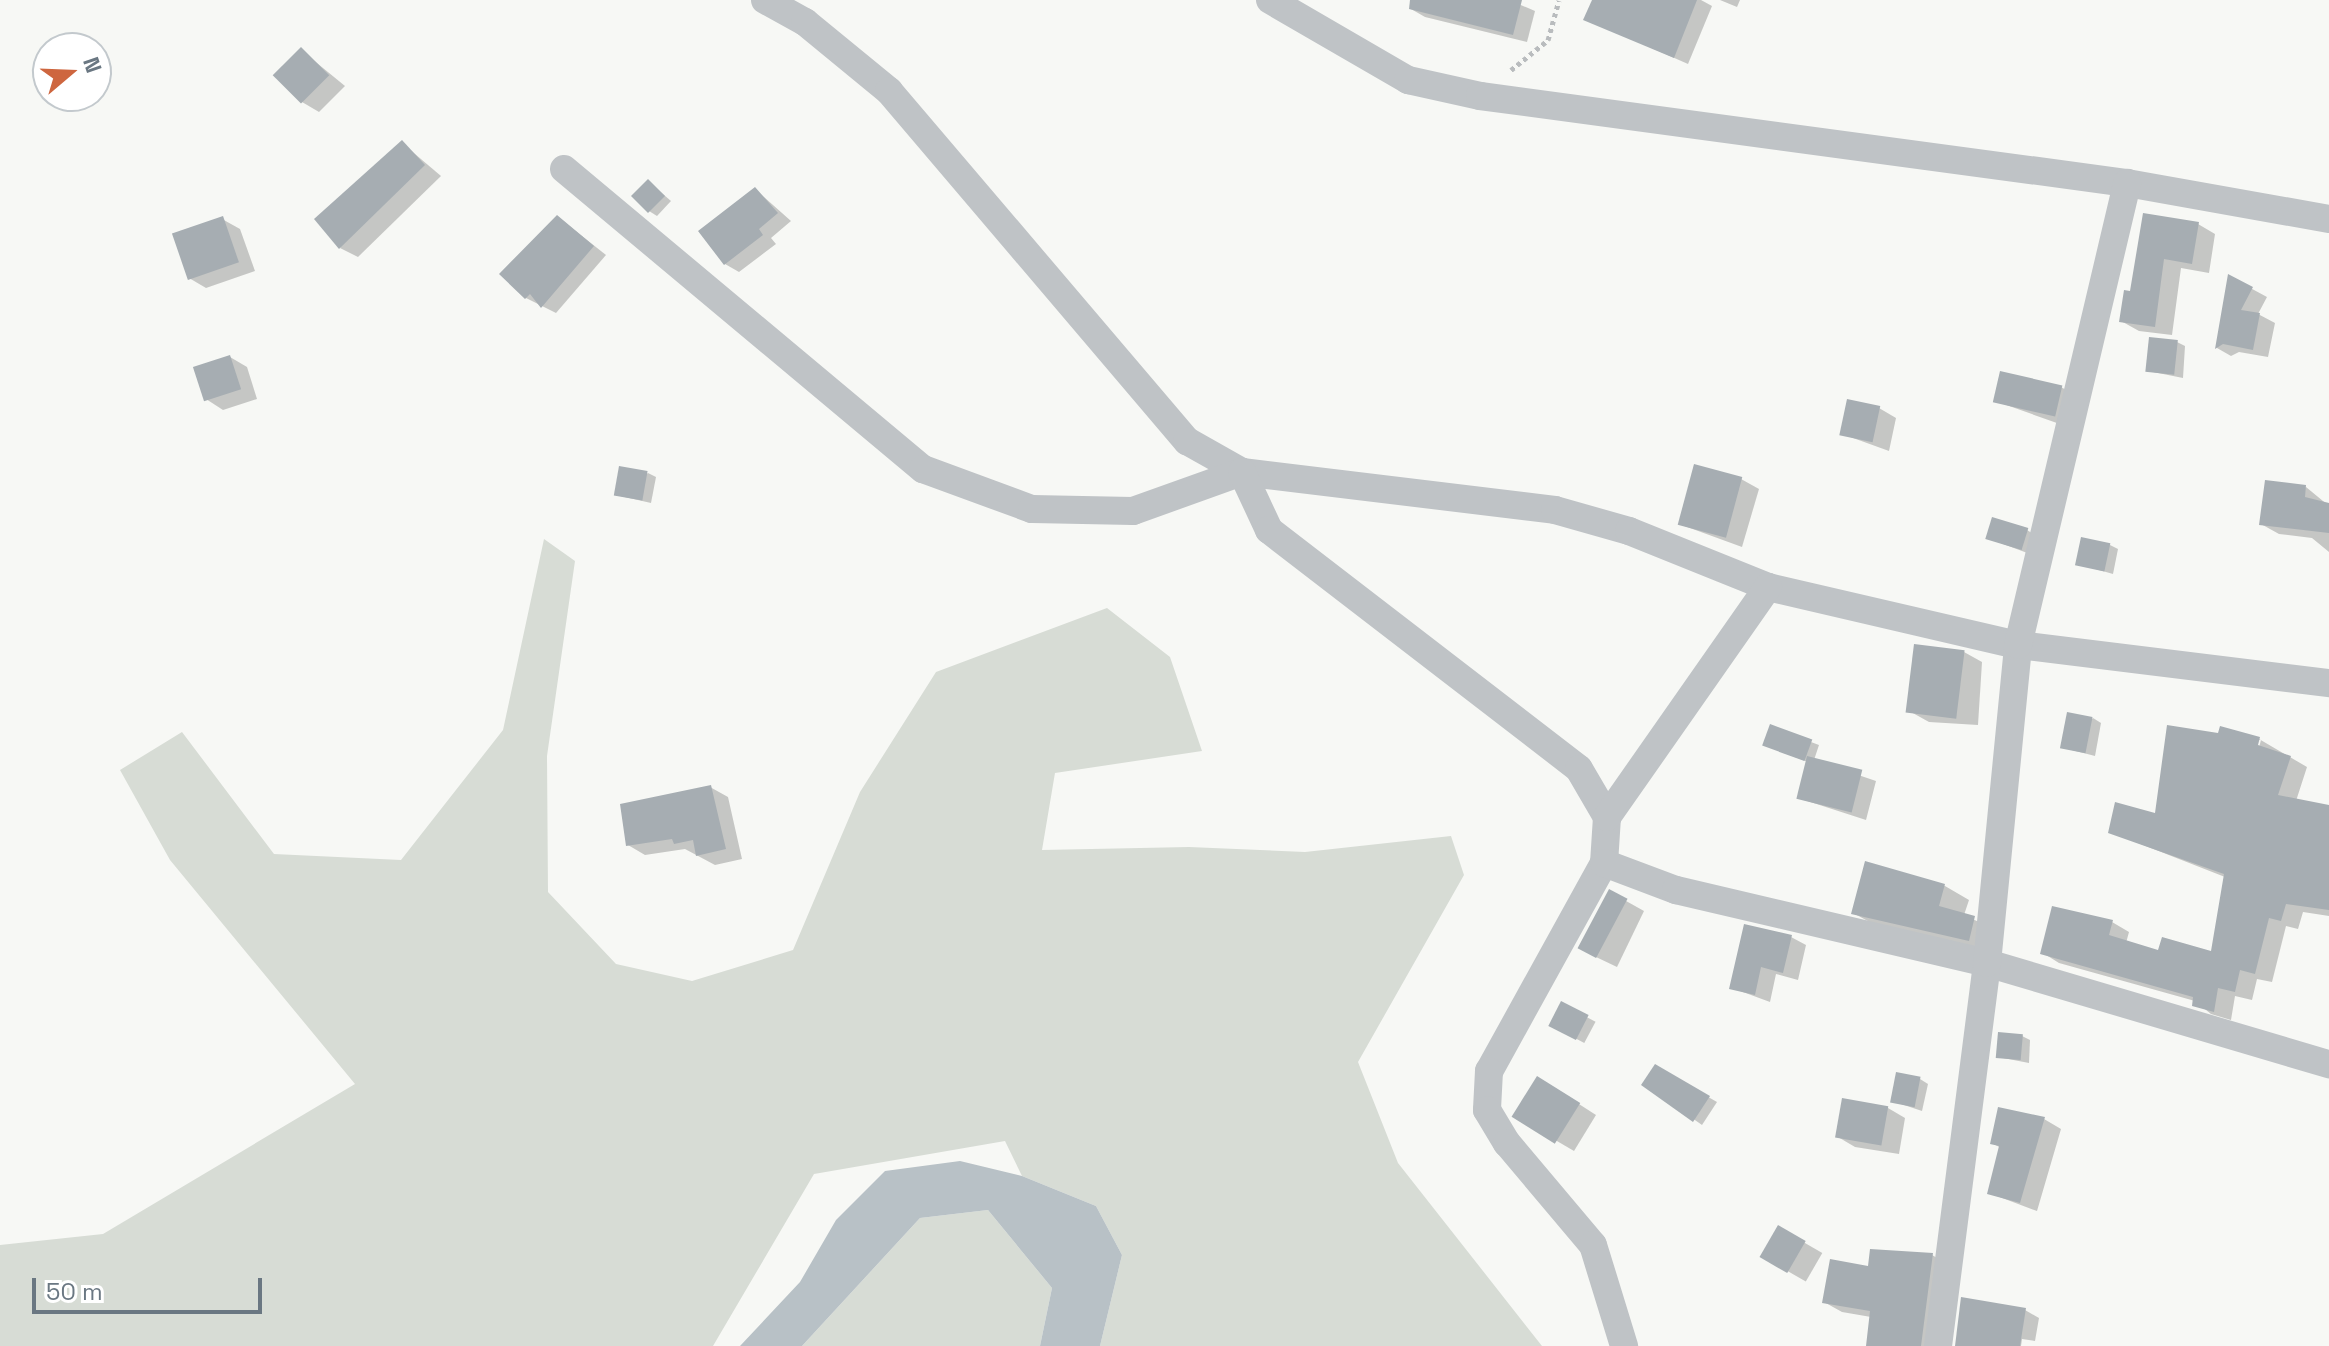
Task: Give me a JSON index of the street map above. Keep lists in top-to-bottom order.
{
  "scale_bar": "50 m",
  "north": "right"
}
